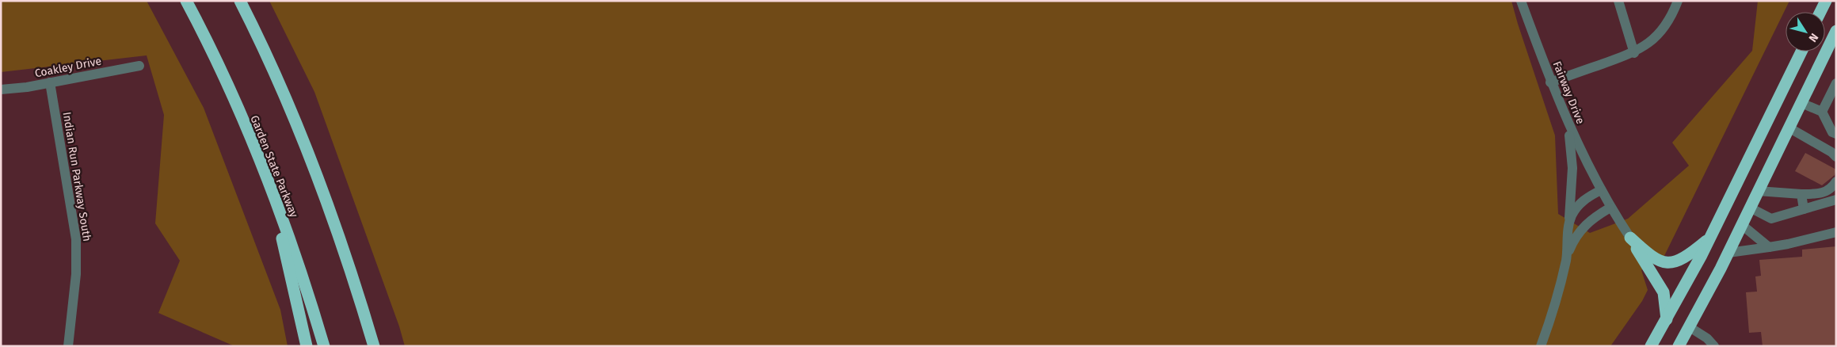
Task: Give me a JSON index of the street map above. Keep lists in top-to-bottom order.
{
  "streets": {
    "highway": ["Garden State Parkway"],
    "street": ["Coakley Drive", "Fairway Drive", "Indian Run Parkway South"]
  },
  "crossings": [
    ["Coakley Drive", "Indian Run Parkway South"]
  ],
  "north": "bottom right"
}
